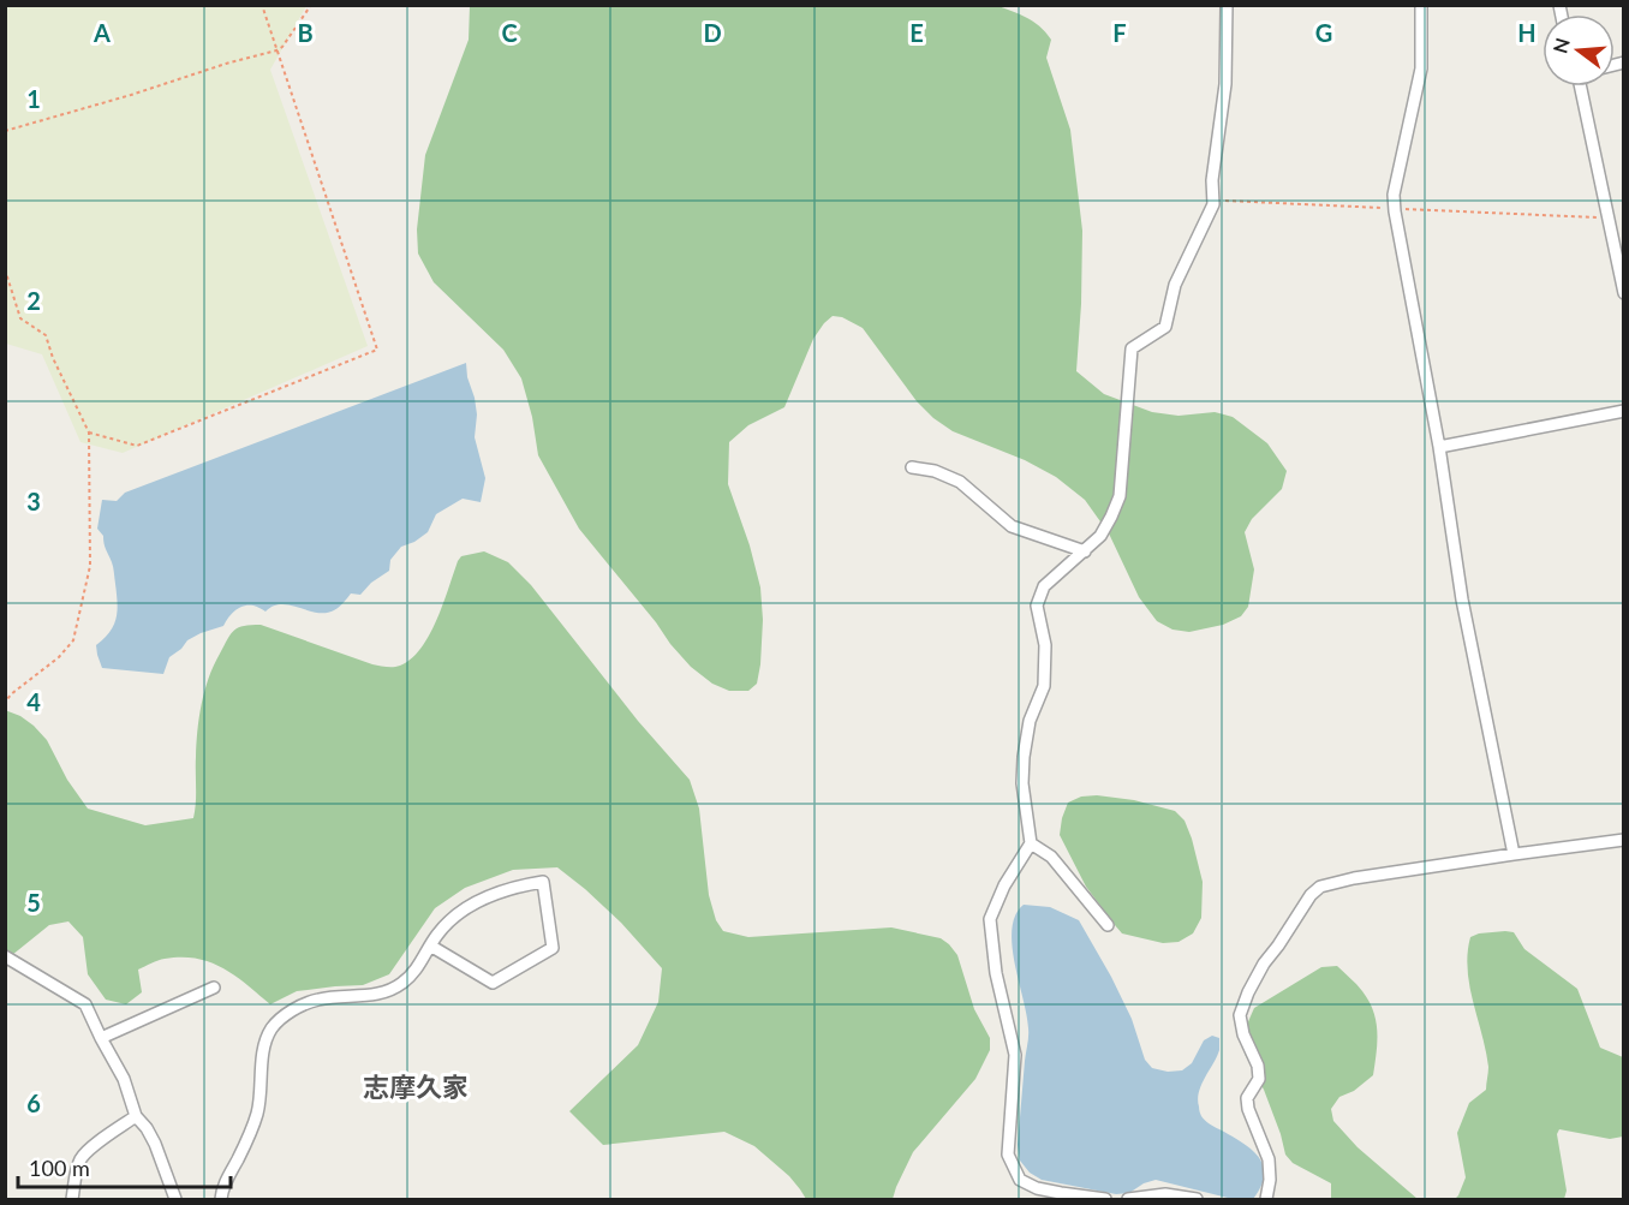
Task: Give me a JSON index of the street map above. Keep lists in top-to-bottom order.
{
  "districts": ["志摩久家"],
  "scale_bar": "100 m",
  "north": "left",
  "grid": {
    "columns": [
      "A",
      "B",
      "C",
      "D",
      "E",
      "F",
      "G",
      "H"
    ],
    "rows": [
      "1",
      "2",
      "3",
      "4",
      "5",
      "6"
    ]
  }
}
